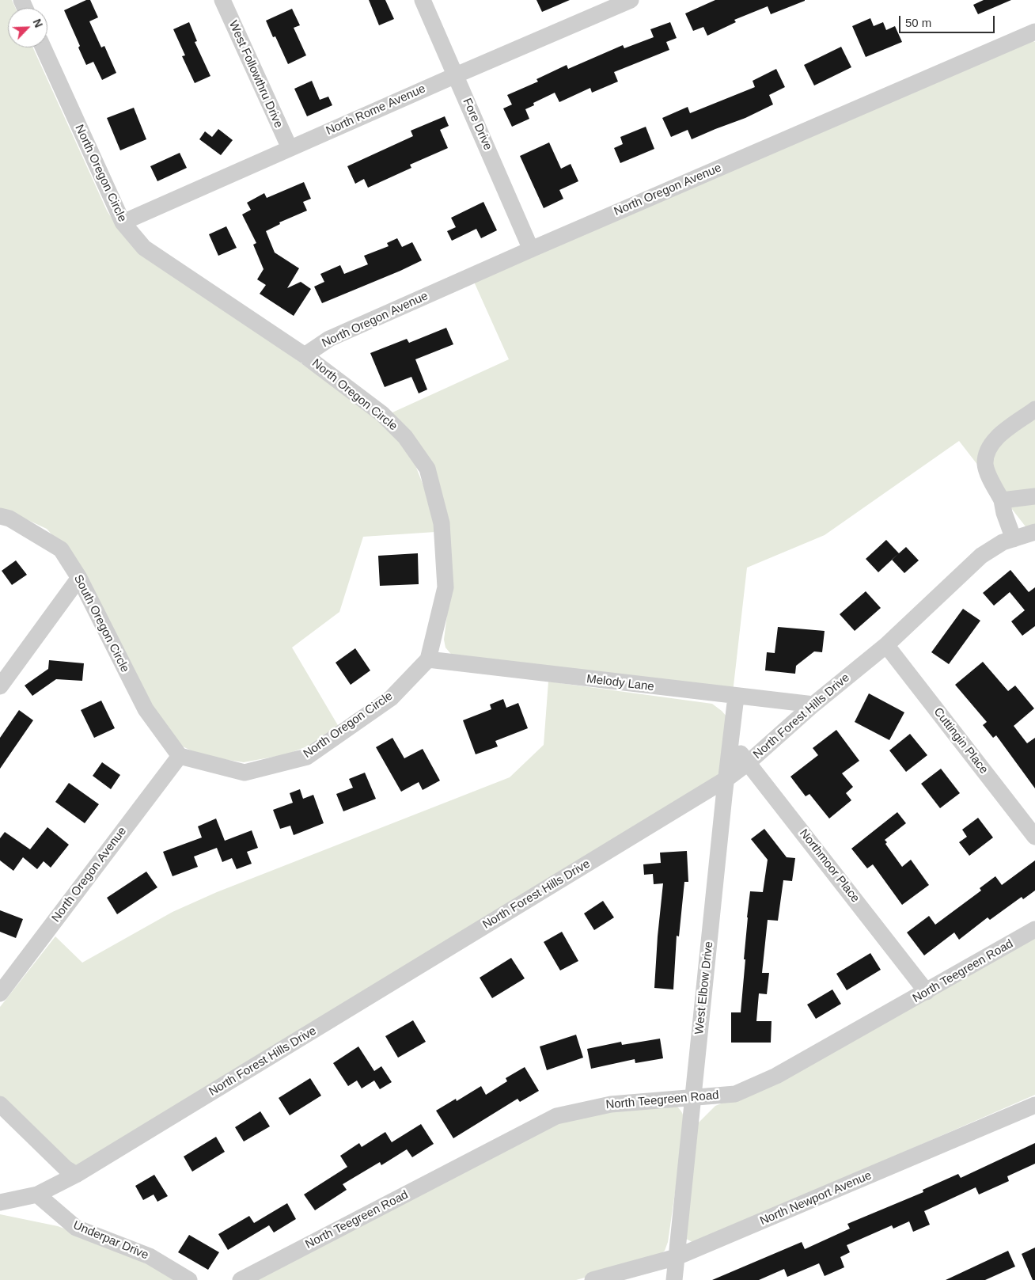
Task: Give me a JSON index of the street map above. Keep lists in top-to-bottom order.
{
  "streets": {
    "street": [
      "West Followthru Drive",
      "North Rome Avenue",
      "Fore Drive",
      "North Oregon Circle",
      "North Oregon Avenue",
      "South Oregon Circle",
      "Melody Lane",
      "North Forest Hills Drive",
      "Cuttingin Place",
      "Northmoor Place",
      "North Teegreen Road",
      "West Elbow Drive",
      "North Newport Avenue",
      "Underpar Drive"
    ]
  },
  "crossings": [
    ["West Followthru Drive", "North Rome Avenue"],
    ["North Rome Avenue", "Fore Drive"],
    ["North Rome Avenue", "North Oregon Circle"],
    ["Fore Drive", "North Oregon Avenue"],
    ["North Oregon Circle", "North Oregon Avenue"],
    ["North Oregon Circle", "South Oregon Circle"],
    ["North Oregon Circle", "Melody Lane"],
    ["North Oregon Avenue", "South Oregon Circle"],
    ["Melody Lane", "North Forest Hills Drive"],
    ["Melody Lane", "West Elbow Drive"],
    ["North Forest Hills Drive", "Cuttingin Place"],
    ["North Forest Hills Drive", "Northmoor Place"],
    ["North Forest Hills Drive", "West Elbow Drive"],
    ["North Forest Hills Drive", "Underpar Drive"],
    ["Northmoor Place", "North Teegreen Road"],
    ["Northmoor Place", "West Elbow Drive"],
    ["North Teegreen Road", "West Elbow Drive"],
    ["West Elbow Drive", "North Newport Avenue"]
  ],
  "scale_bar": "50 m",
  "north": "top right"
}
